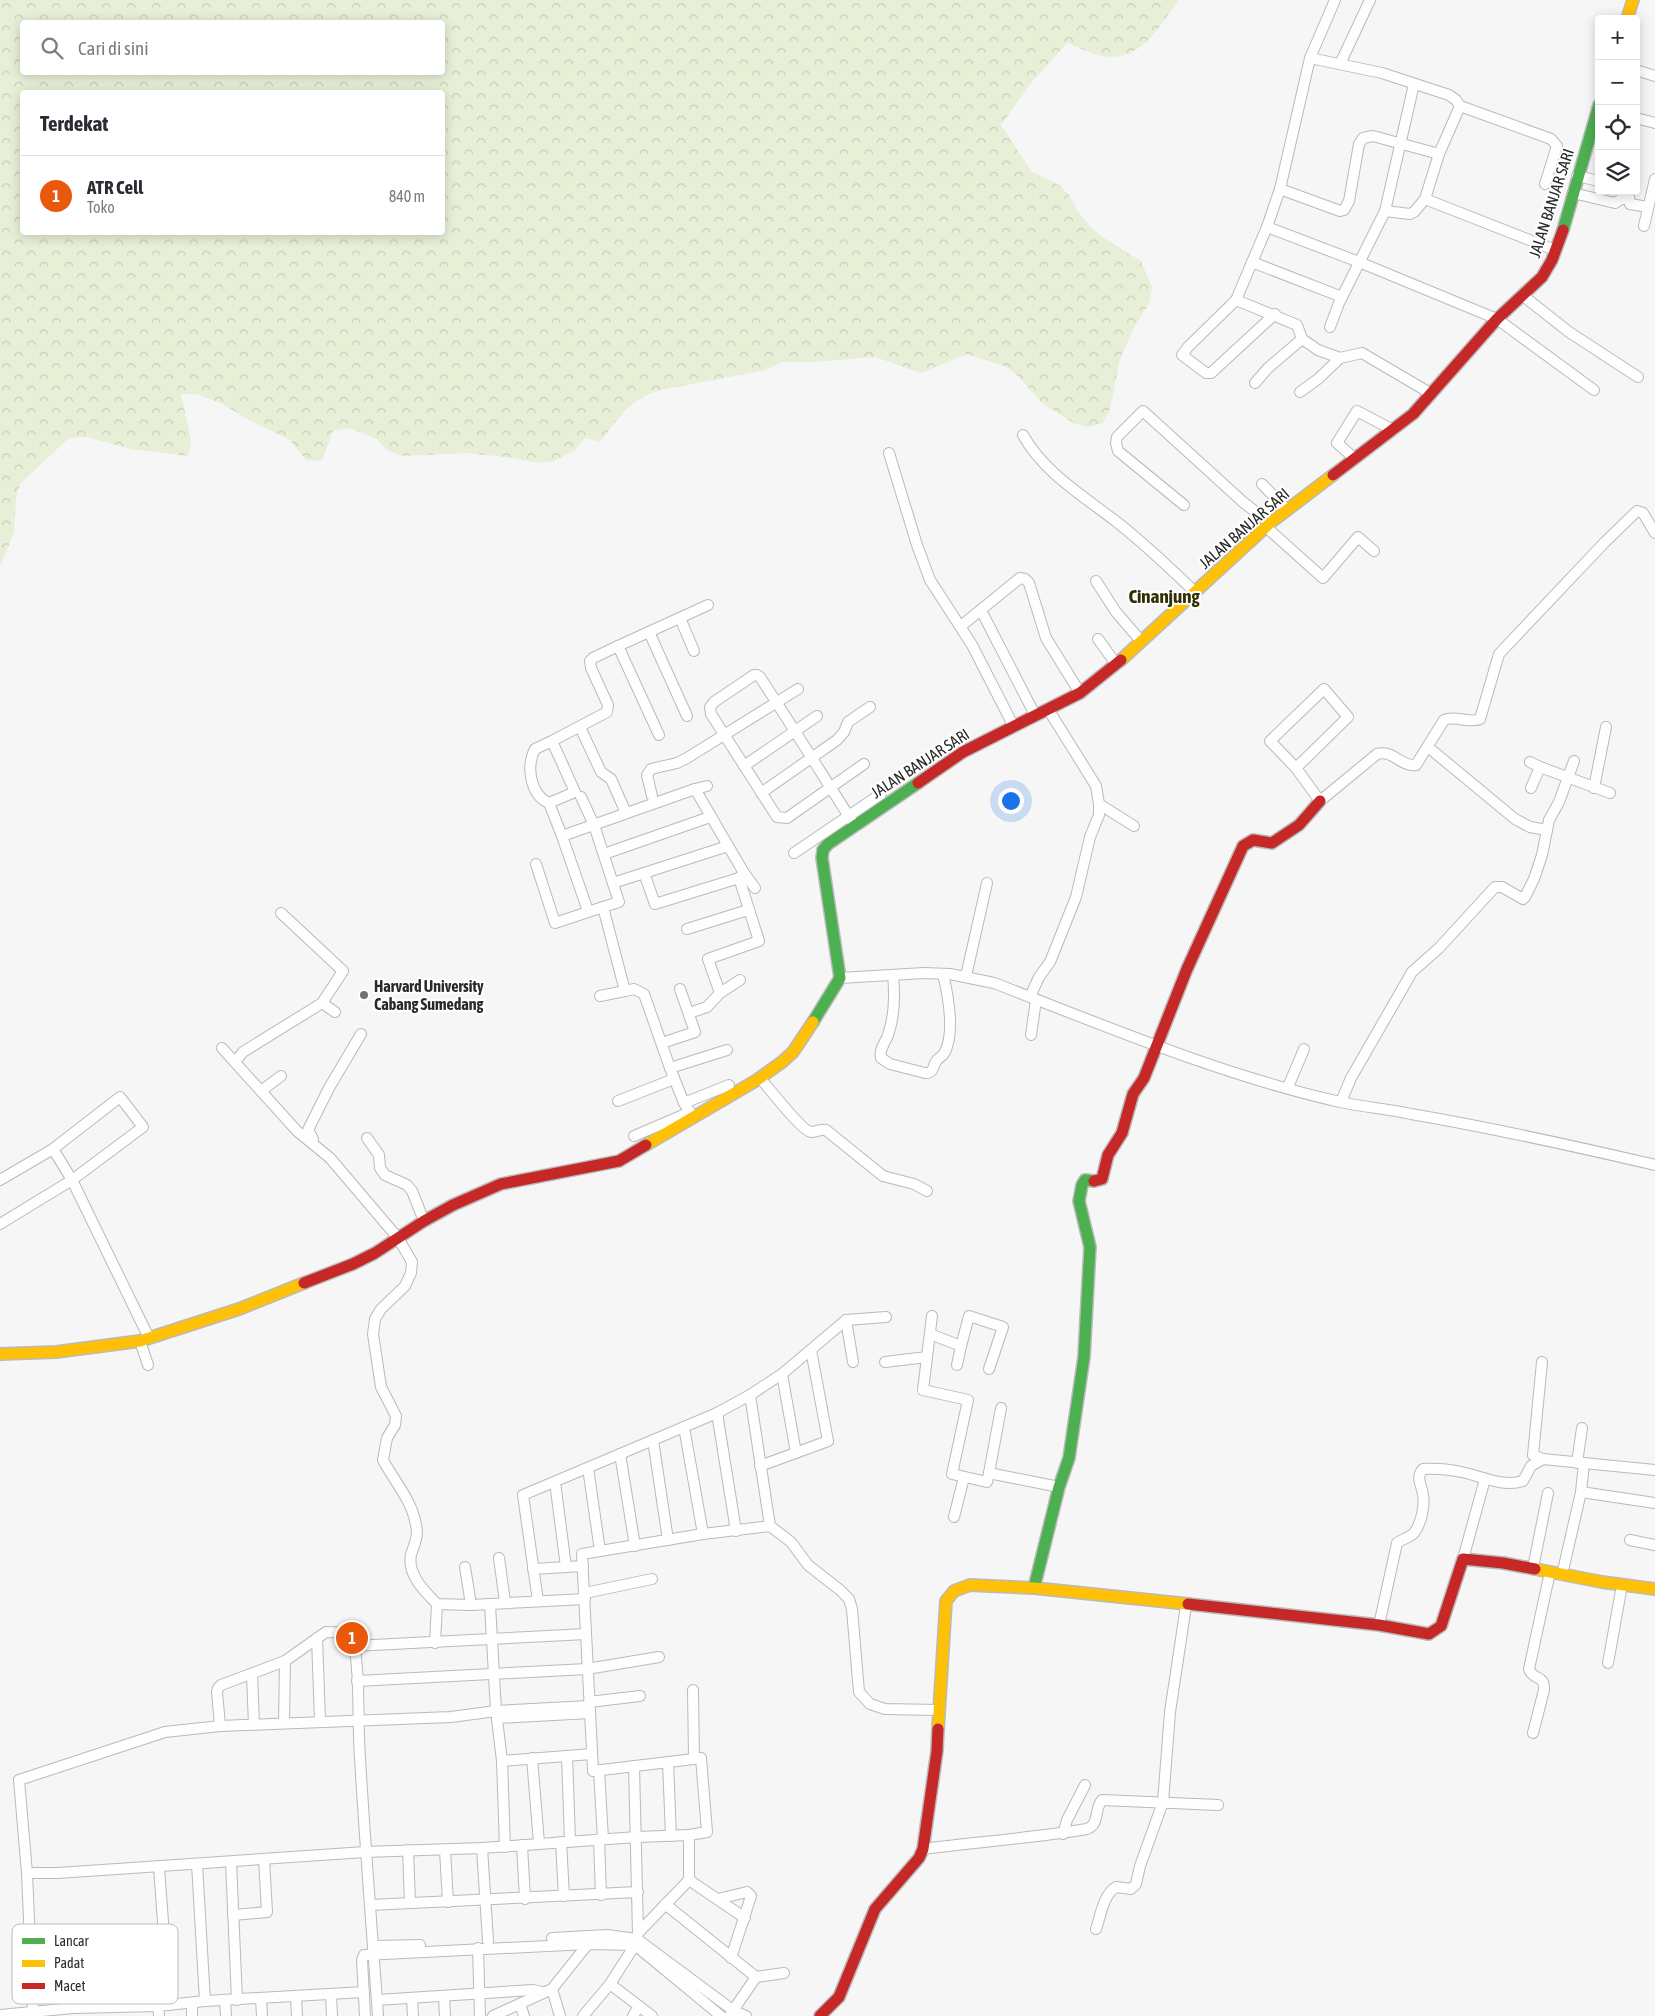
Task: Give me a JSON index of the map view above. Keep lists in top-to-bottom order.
{
  "streets": {
    "street": ["JALAN BANJAR SARI"]
  },
  "districts": ["Cinanjung"],
  "places": ["Harvard University Cabang Sumedang"],
  "legend": ["Lancar", "Padat", "Macet"],
  "page": {
    "map_buttons": ["+", "−"],
    "search": "Cari di sini",
    "heading": "Terdekat",
    "list": [
      {
        "mark": "1",
        "name": "ATR Cell",
        "note": "Toko",
        "value": "840 m"
      }
    ],
    "pins": "1"
  }
}
